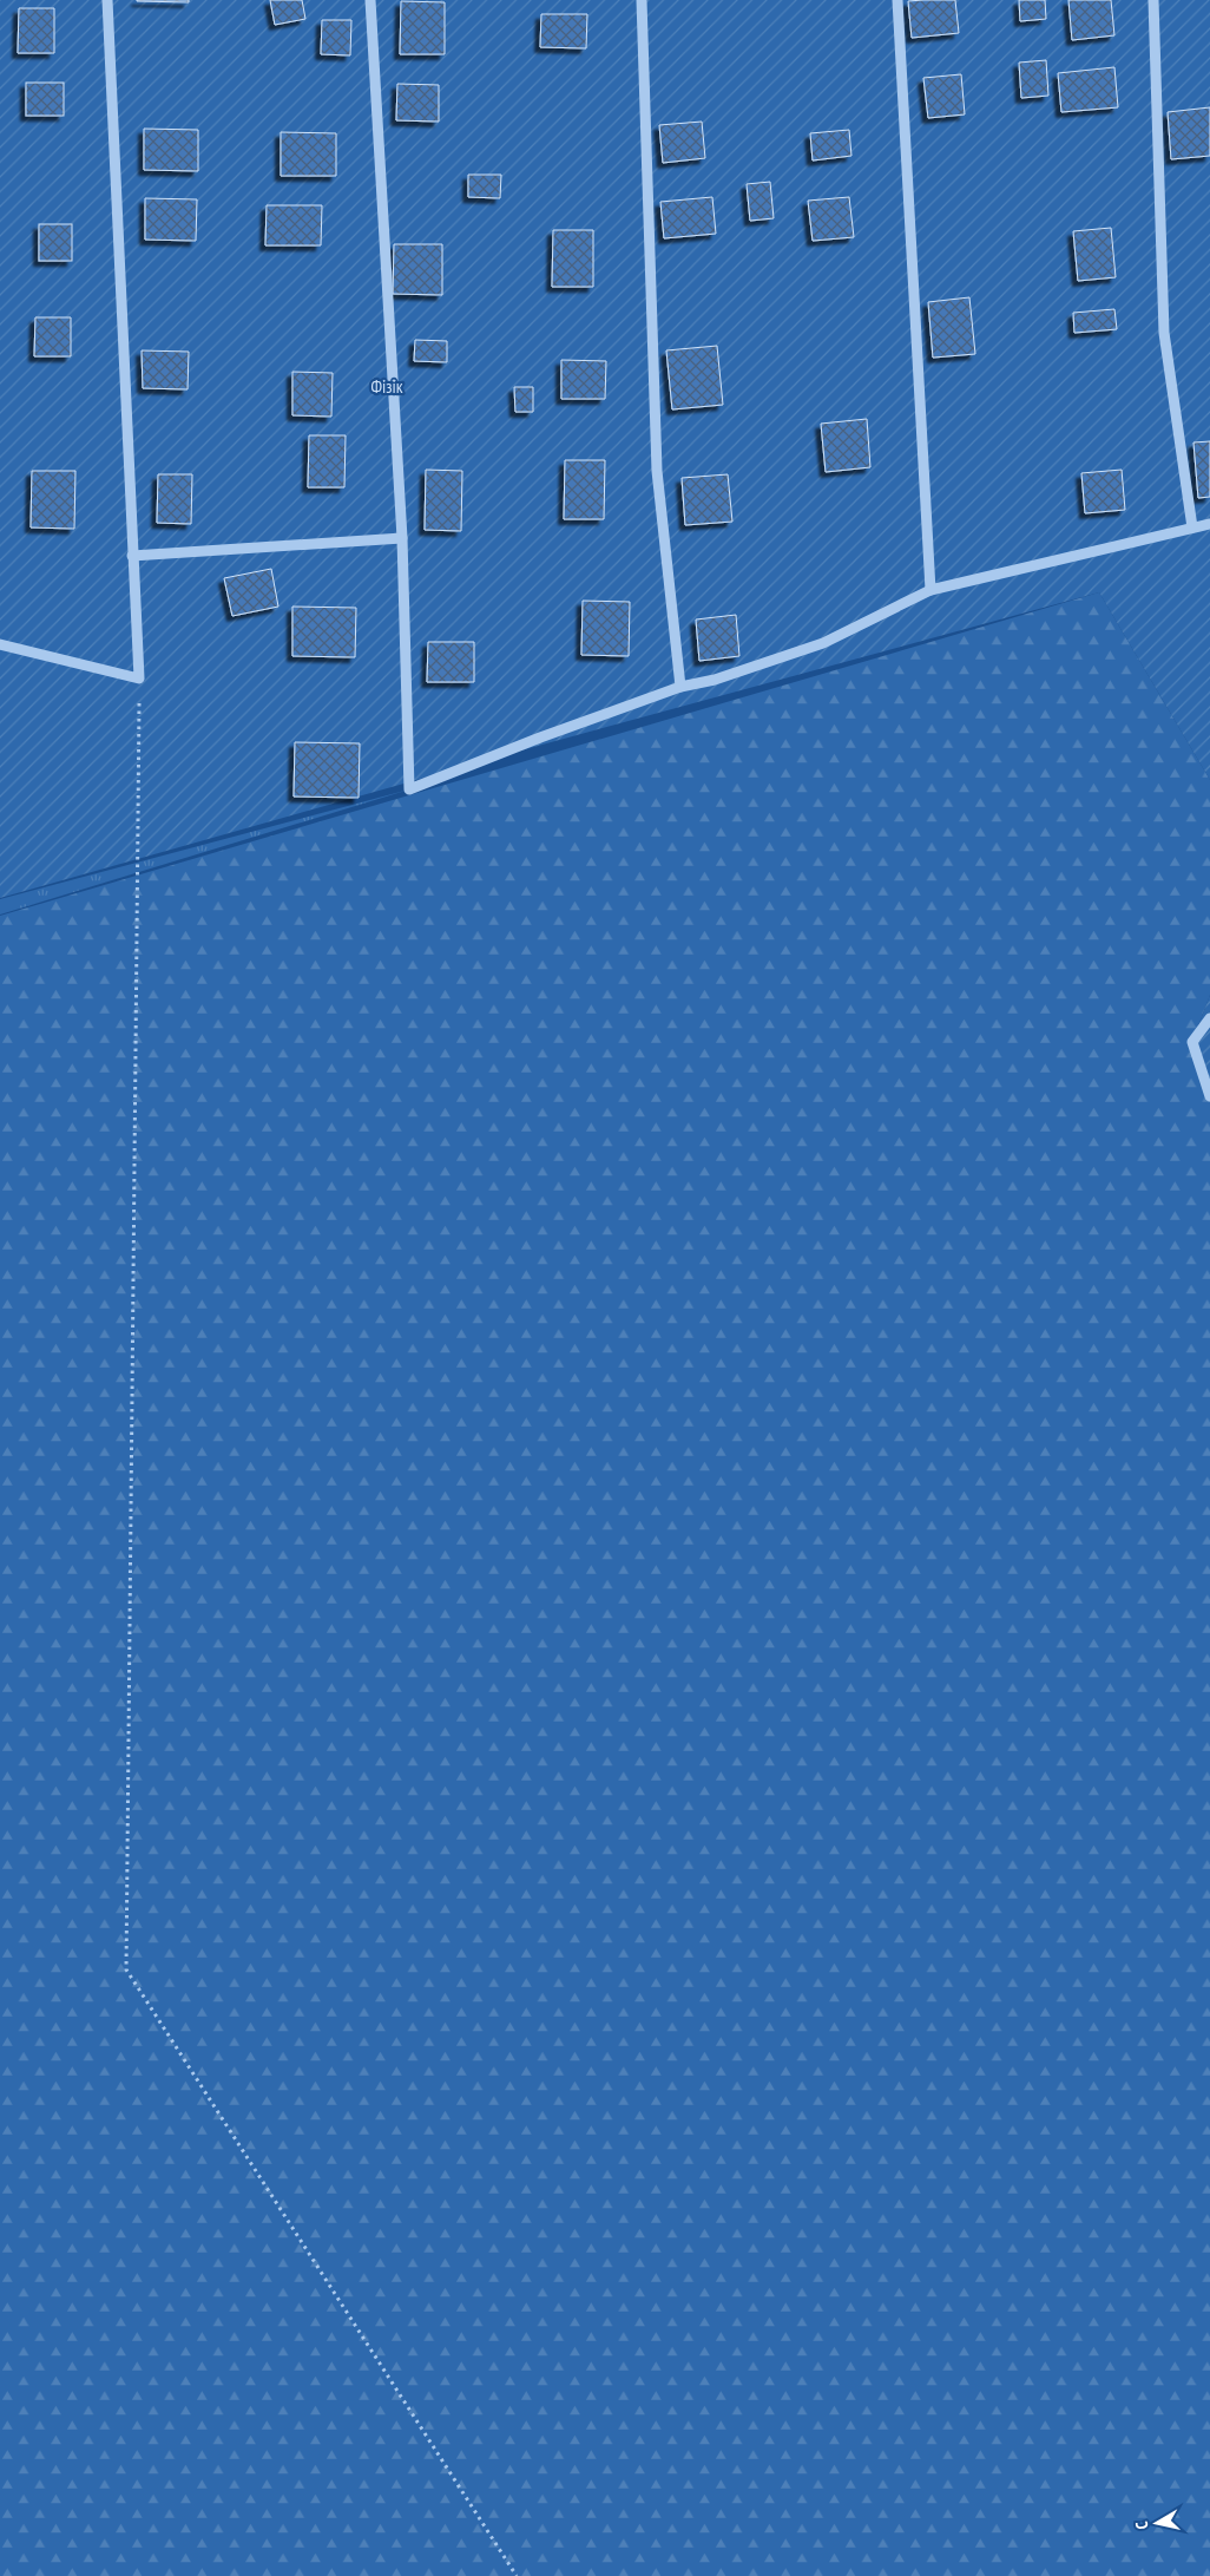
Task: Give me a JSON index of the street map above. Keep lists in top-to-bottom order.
{
  "parks": ["Фізік"],
  "north": "left"
}
